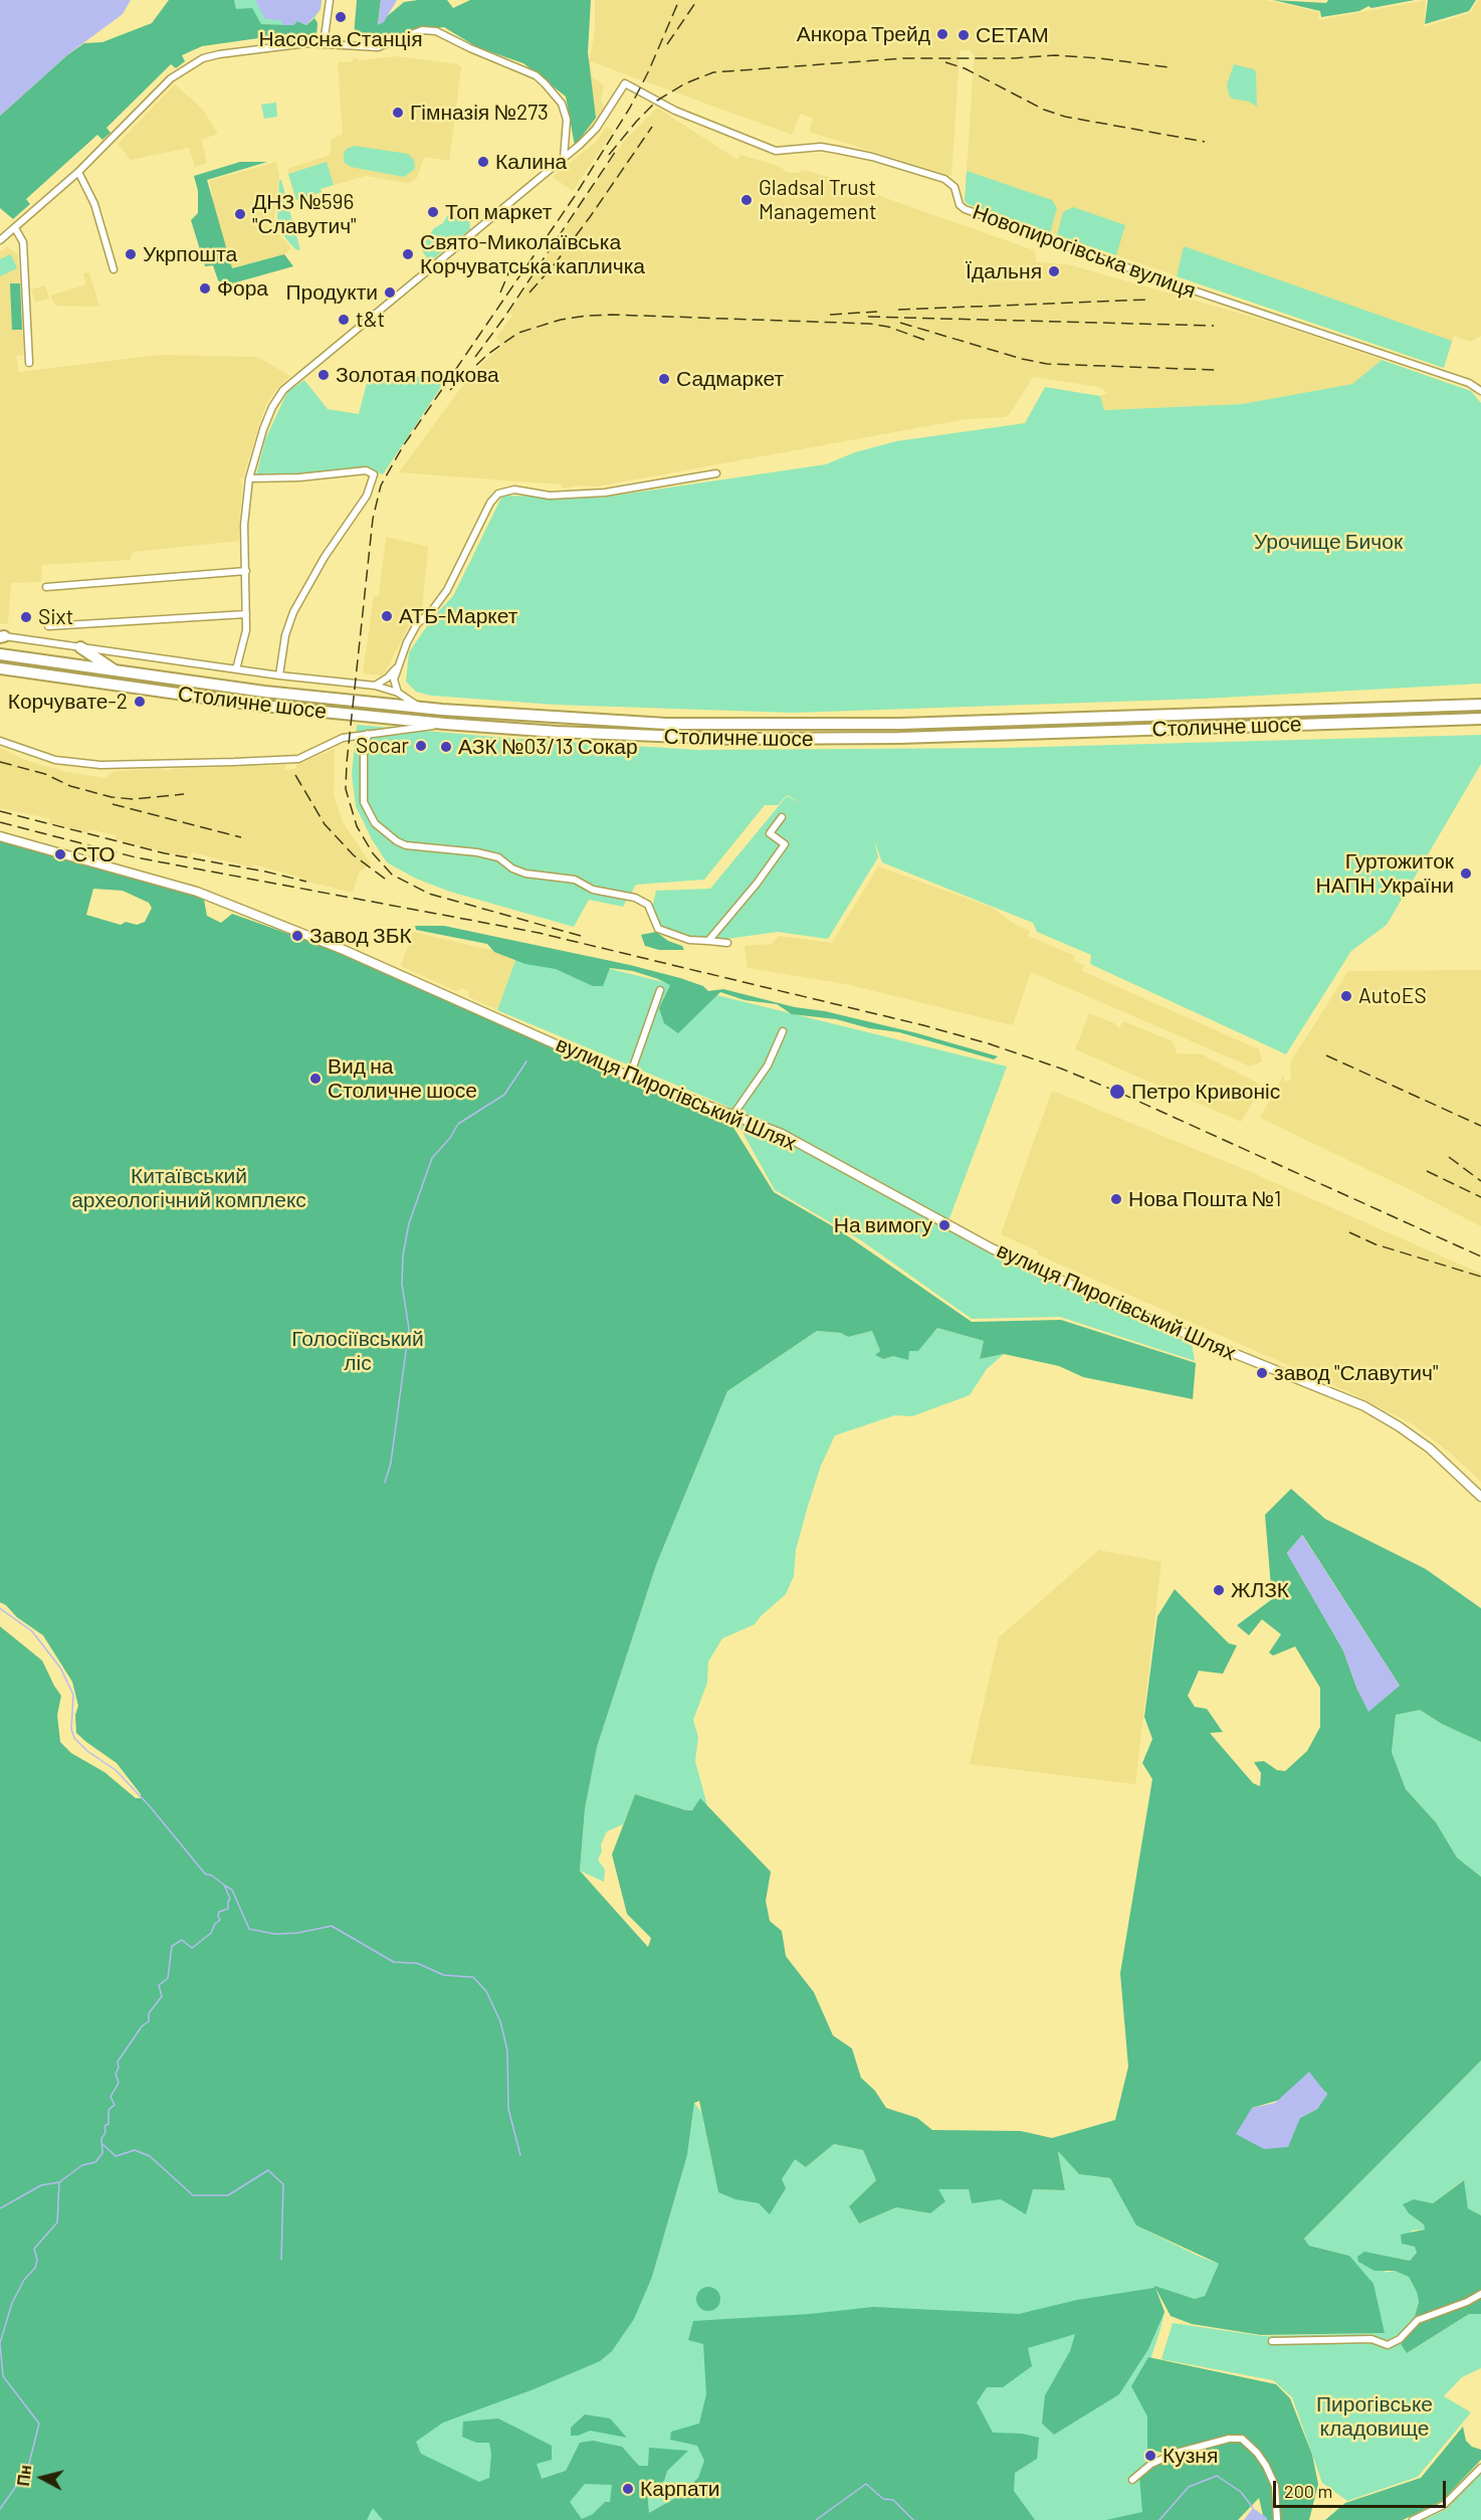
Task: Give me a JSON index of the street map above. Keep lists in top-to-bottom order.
{
  "streets": {
    "highway": ["Столичне шосе"],
    "street": ["Новопирогівська вулиця", "вулиця Пирогівський Шлях"]
  },
  "parks": [
    "Урочище Бичок",
    "Китаївський археологічний комплекс",
    "Голосіївський ліс",
    "Пирогівське кладовище"
  ],
  "places": [
    "Насосна Станція",
    "Анкора Трейд",
    "СЕТАМ",
    "Гімназія №273",
    "Калина",
    "Gladsal Trust Management",
    "Топ маркет",
    "ДНЗ №596 \"Славутич\"",
    "Укрпошта",
    "Свято-Миколаївська Корчуватська капличка",
    "Їдальня",
    "Фора",
    "Продукти",
    "t&t",
    "Золотая подкова",
    "Садмаркет",
    "АТБ-Маркет",
    "Sixt",
    "Корчувате-2",
    "Socar",
    "АЗК №03/13 Сокар",
    "СТО",
    "Гуртожиток НАПН України",
    "Завод ЗБК",
    "AutoES",
    "Вид на Столичне шосе",
    "Петро Кривоніс",
    "Нова Пошта №1",
    "На вимогу",
    "завод \"Славутич\"",
    "ЖЛЗК",
    "Кузня",
    "Карпати"
  ],
  "scale_bar": "200 m",
  "north": "left"
}
